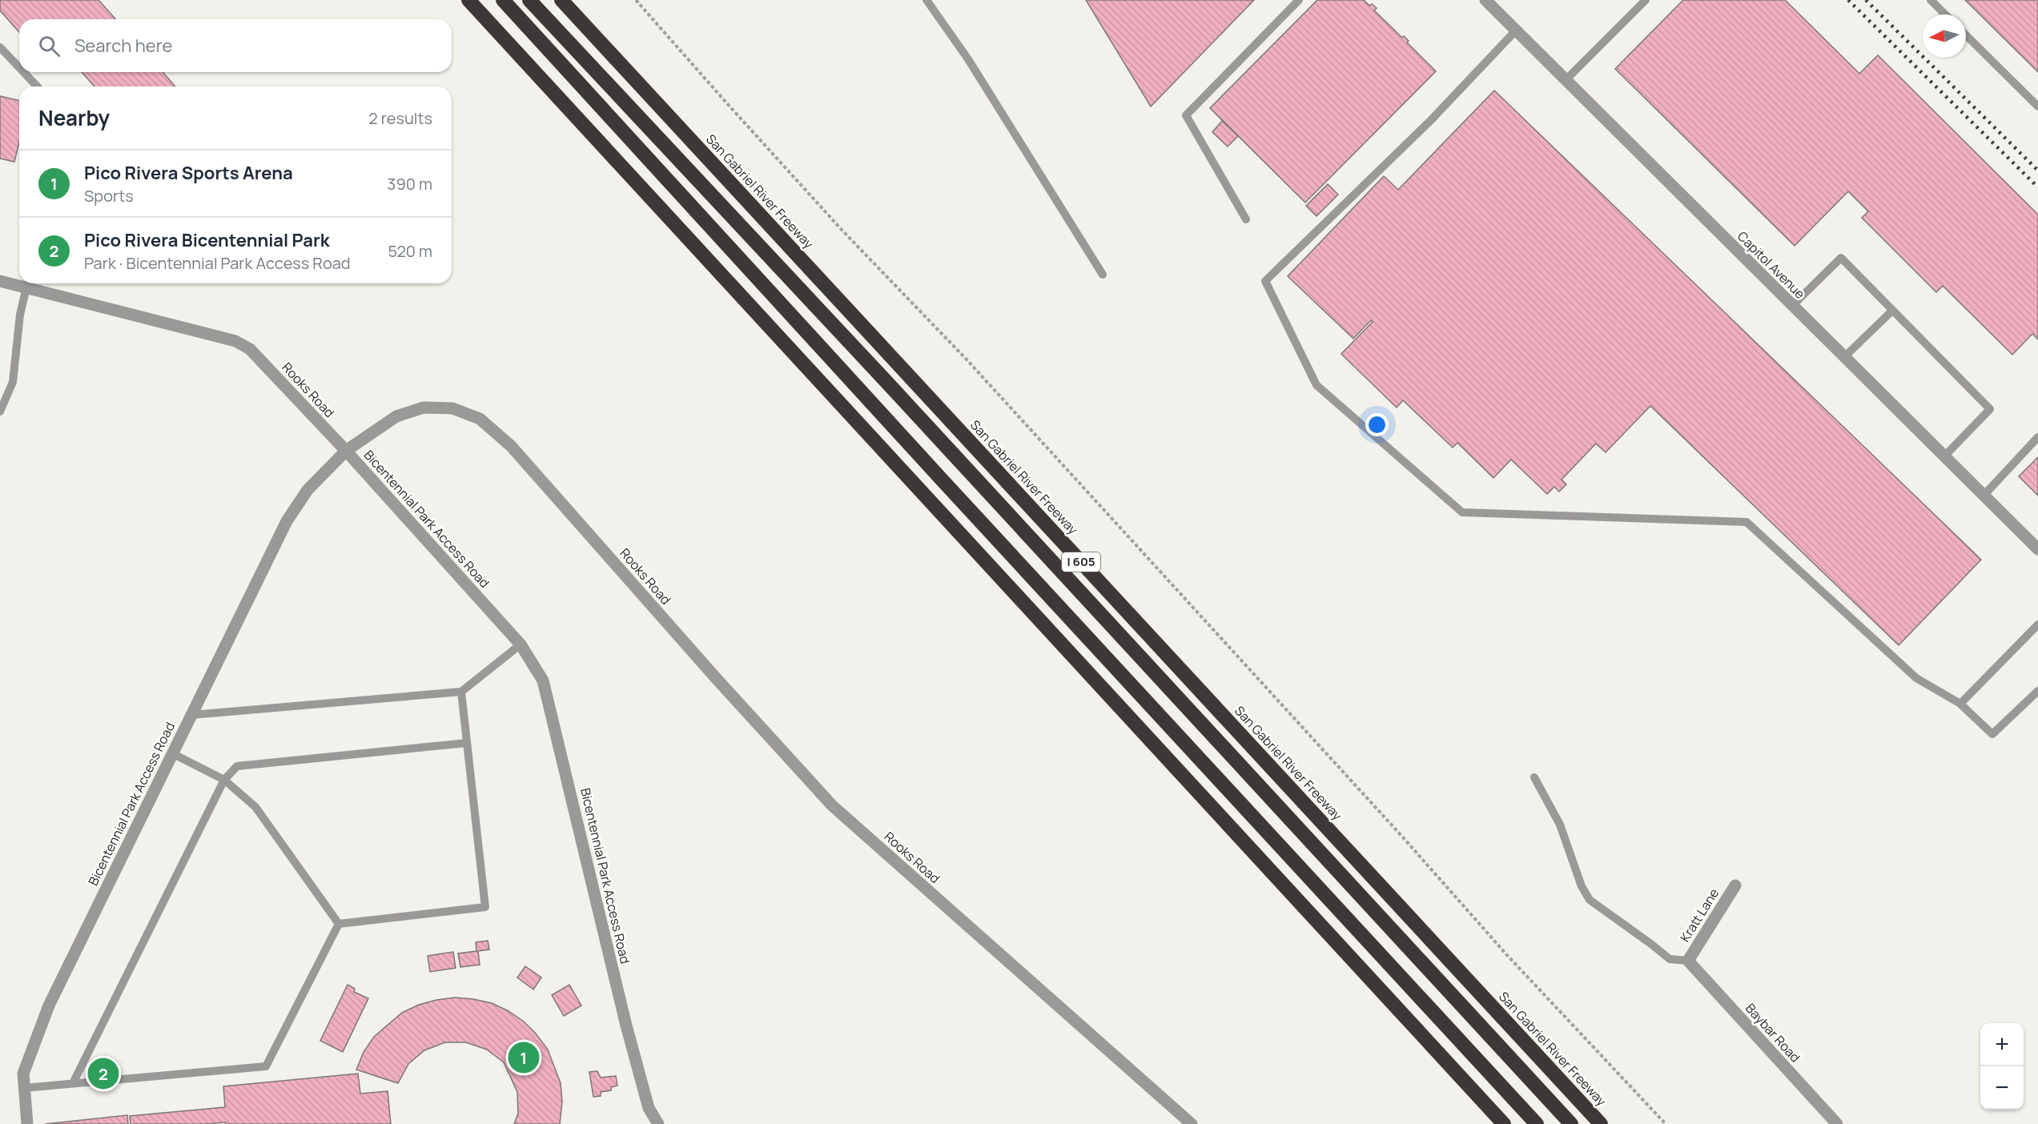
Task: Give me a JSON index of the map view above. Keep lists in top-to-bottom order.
{
  "streets": {
    "highway": ["San Gabriel River Freeway", "I 605"],
    "street": [
      "Capitol Avenue",
      "Rooks Road",
      "Bicentennial Park Access Road",
      "Kratt Lane",
      "Baybar Road"
    ]
  },
  "crossings": [
    ["Rooks Road", "Bicentennial Park Access Road"],
    ["Kratt Lane", "Baybar Road"]
  ],
  "north": "left",
  "page": {
    "search": "Search here",
    "heading": ["Nearby", "2 results"],
    "list": [
      {
        "mark": "1",
        "name": "Pico Rivera Sports Arena",
        "note": "Sports",
        "value": "390 m"
      },
      {
        "mark": "2",
        "name": "Pico Rivera Bicentennial Park",
        "note": "Park · Bicentennial Park Access Road",
        "value": "520 m"
      }
    ],
    "map_buttons": ["+", "−"],
    "pins": ["1", "2"]
  }
}
